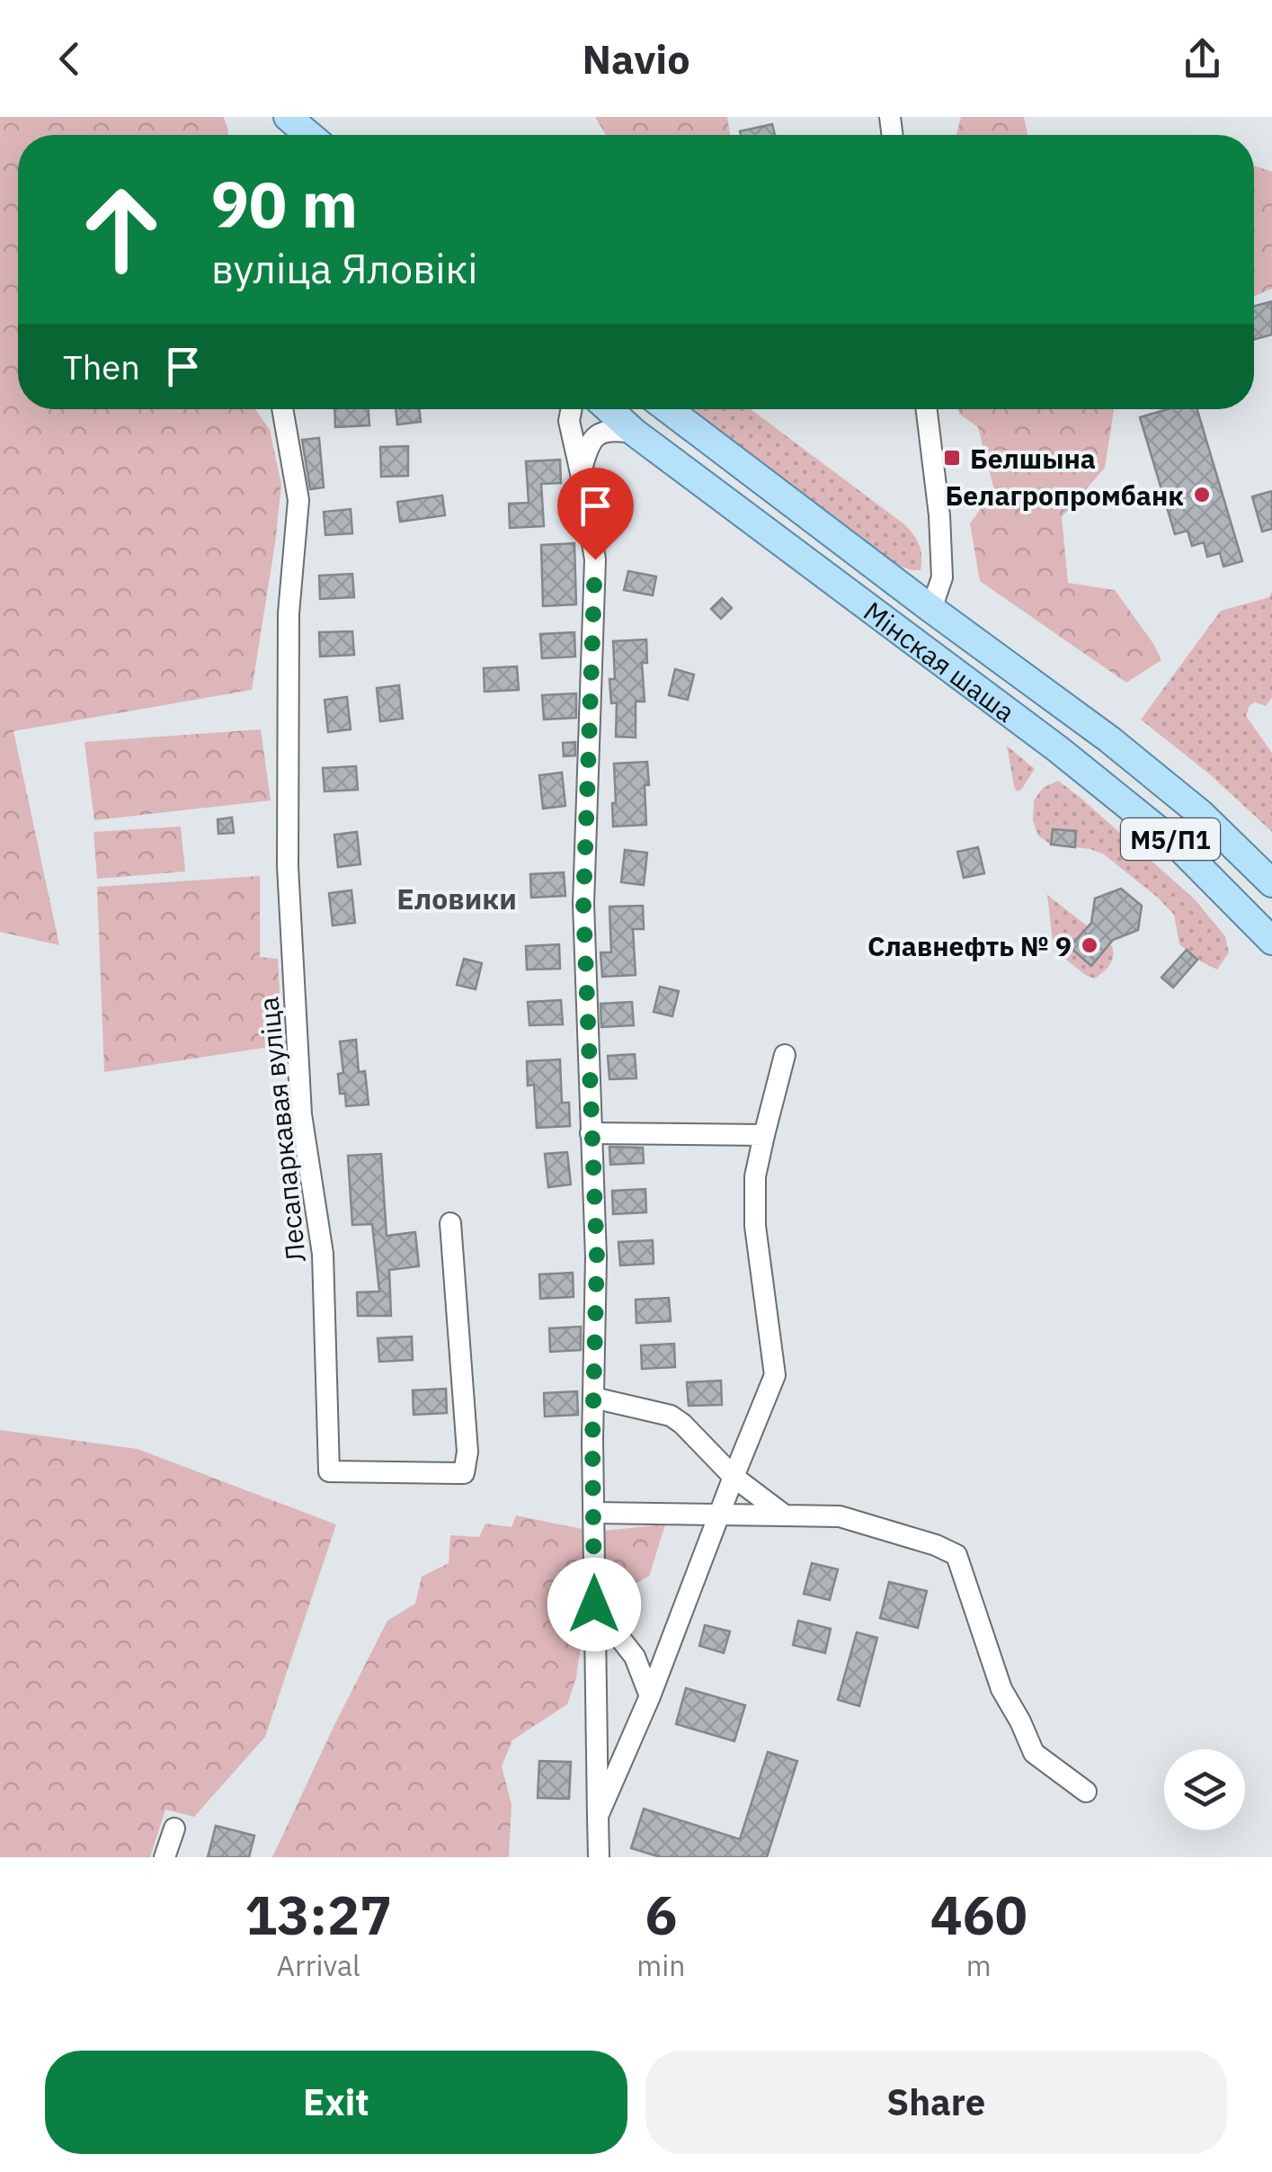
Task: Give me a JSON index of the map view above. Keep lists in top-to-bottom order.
{
  "streets": {
    "main road": ["Мінская шаша", "М5/П1"],
    "street": ["Лесапаркавая вуліца"]
  },
  "districts": ["Еловики"],
  "places": {
    "transit": ["Белшына"],
    "other": ["Белагропромбанк", "Славнефть № 9"]
  },
  "page": {
    "header": "Navio",
    "turn": ["90 m", "вуліца Яловікі"],
    "then": "Then",
    "eta": [
      "13:27",
      "Arrival",
      "6",
      "min",
      "460",
      "m"
    ],
    "buttons": ["Exit", "Share"]
  }
}
